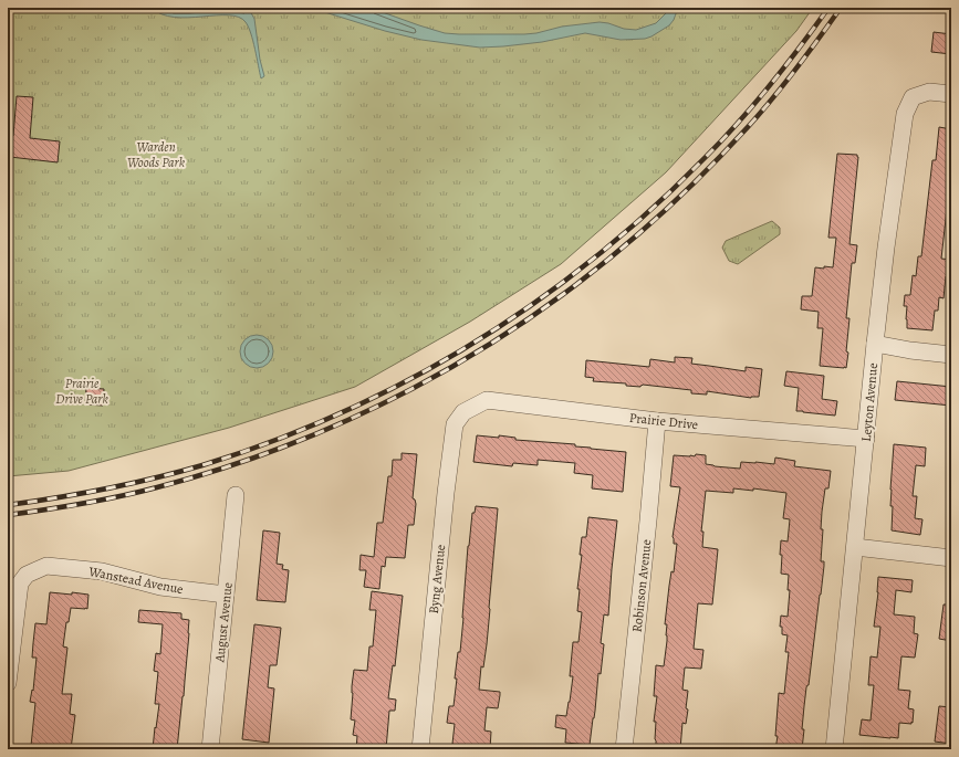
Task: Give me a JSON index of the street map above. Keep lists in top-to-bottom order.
{
  "streets": {
    "street": [
      "Leyton Avenue",
      "Prairie Drive",
      "Byng Avenue",
      "Wanstead Avenue",
      "Robinson Avenue",
      "August Avenue"
    ]
  },
  "crossings": [
    ["Leyton Avenue", "Prairie Drive"],
    ["Prairie Drive", "Byng Avenue"],
    ["Prairie Drive", "Robinson Avenue"],
    ["Wanstead Avenue", "August Avenue"]
  ],
  "parks": ["Warden Woods Park", "Prairie Drive Park"]
}
